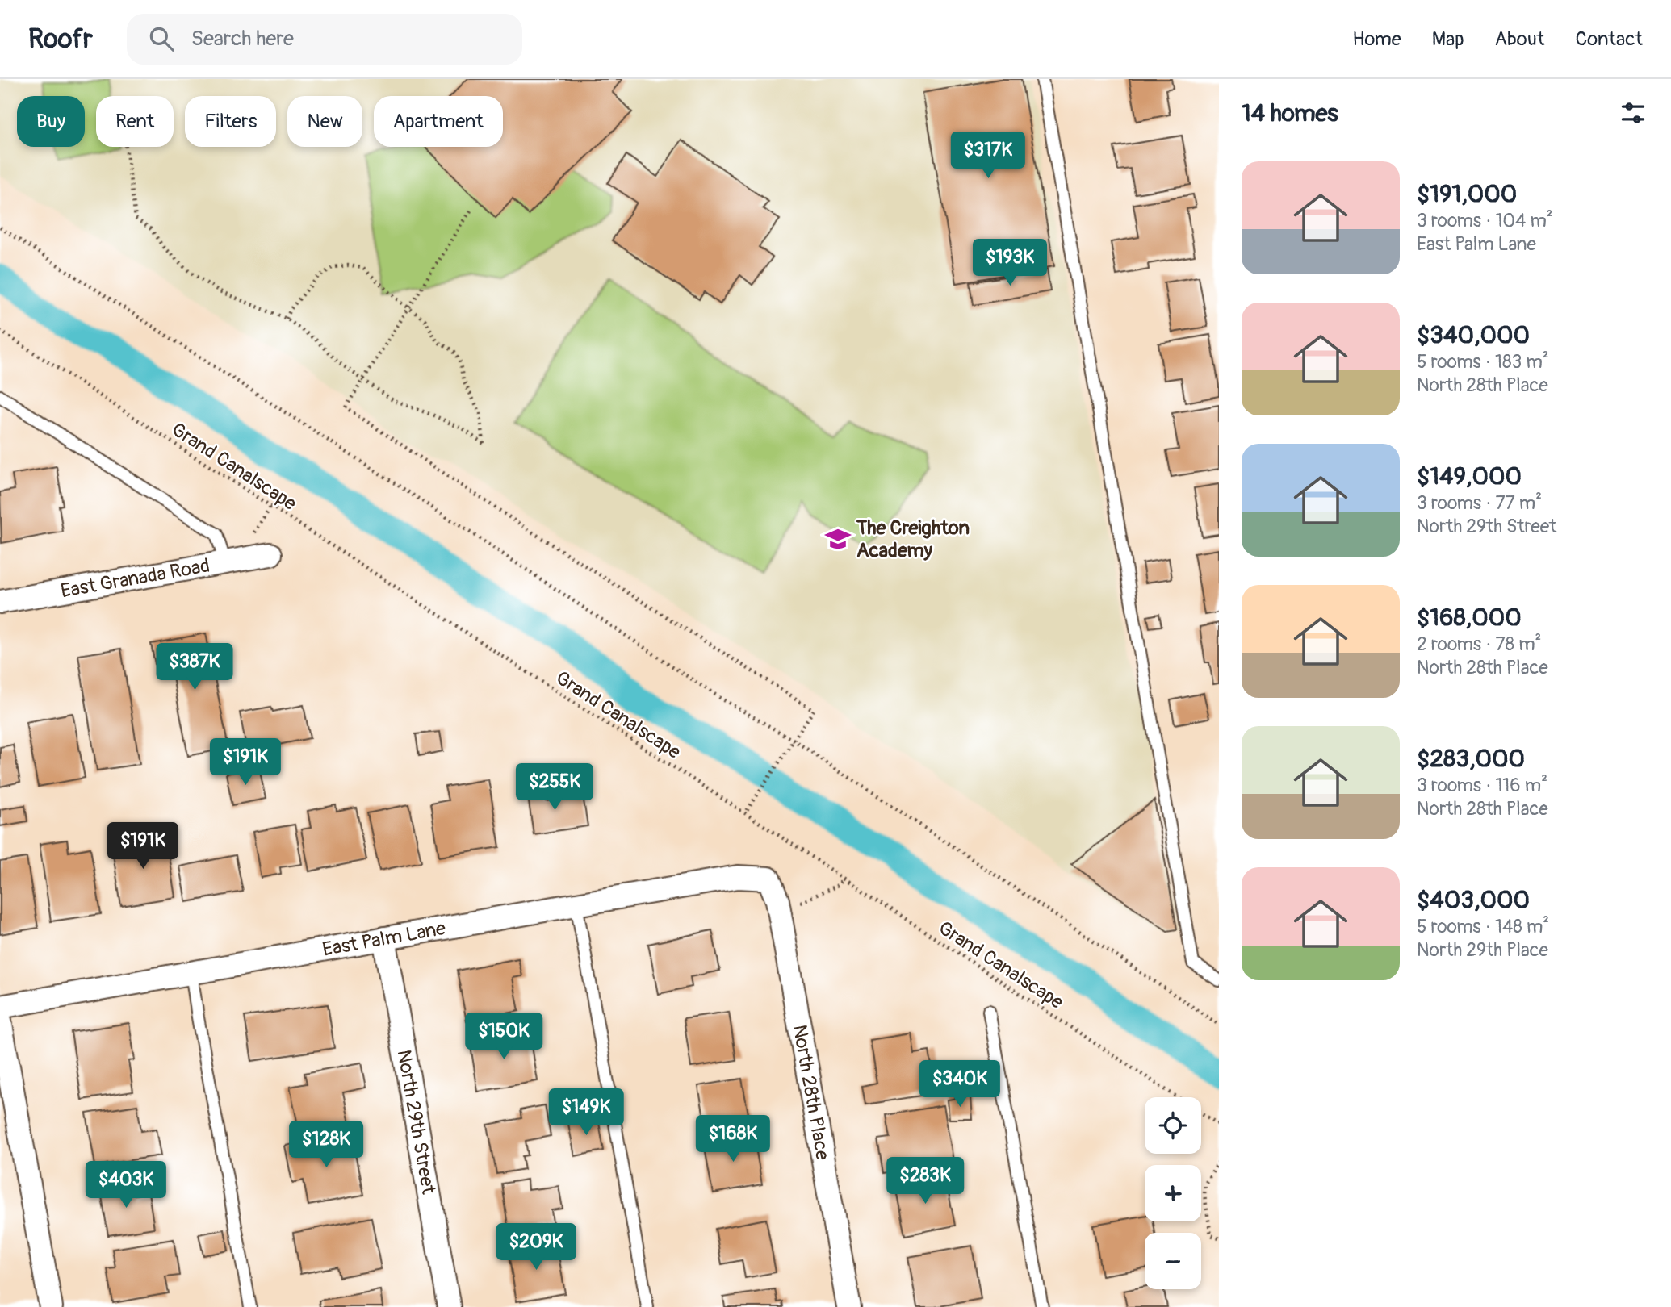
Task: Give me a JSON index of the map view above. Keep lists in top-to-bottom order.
{
  "streets": {
    "street": [
      "East Granada Road",
      "East Palm Lane",
      "North 28th Place",
      "North 29th Street"
    ],
    "path": ["Grand Canalscape"]
  },
  "crossings": [
    ["East Palm Lane", "North 28th Place"],
    ["East Palm Lane", "North 29th Street"]
  ],
  "places": {
    "school or university": ["The Creighton Academy"]
  },
  "page": {
    "header": "Roofr",
    "search": "Search here",
    "nav": [
      "Home",
      "Map",
      "About",
      "Contact"
    ],
    "heading": "14 homes",
    "chip": [
      "Buy",
      "Rent",
      "Filters",
      "New",
      "Apartment"
    ],
    "price": [
      "$317K",
      "$193K",
      "$387K",
      "$191K",
      "$255K",
      "$191K",
      "$150K",
      "$340K",
      "$149K",
      "$168K",
      "$128K",
      "$283K",
      "$403K",
      "$209K"
    ],
    "list": [
      {
        "name": "$191,000",
        "note": "3 rooms · 104 m² · East Palm Lane"
      },
      {
        "name": "$340,000",
        "note": "5 rooms · 183 m² · North 28th Place"
      },
      {
        "name": "$149,000",
        "note": "3 rooms · 77 m² · North 29th Street"
      },
      {
        "name": "$168,000",
        "note": "2 rooms · 78 m² · North 28th Place"
      },
      {
        "name": "$283,000",
        "note": "3 rooms · 116 m² · North 28th Place"
      },
      {
        "name": "$403,000",
        "note": "5 rooms · 148 m² · North 29th Place"
      }
    ],
    "map_buttons": ["+", "−"]
  }
}
